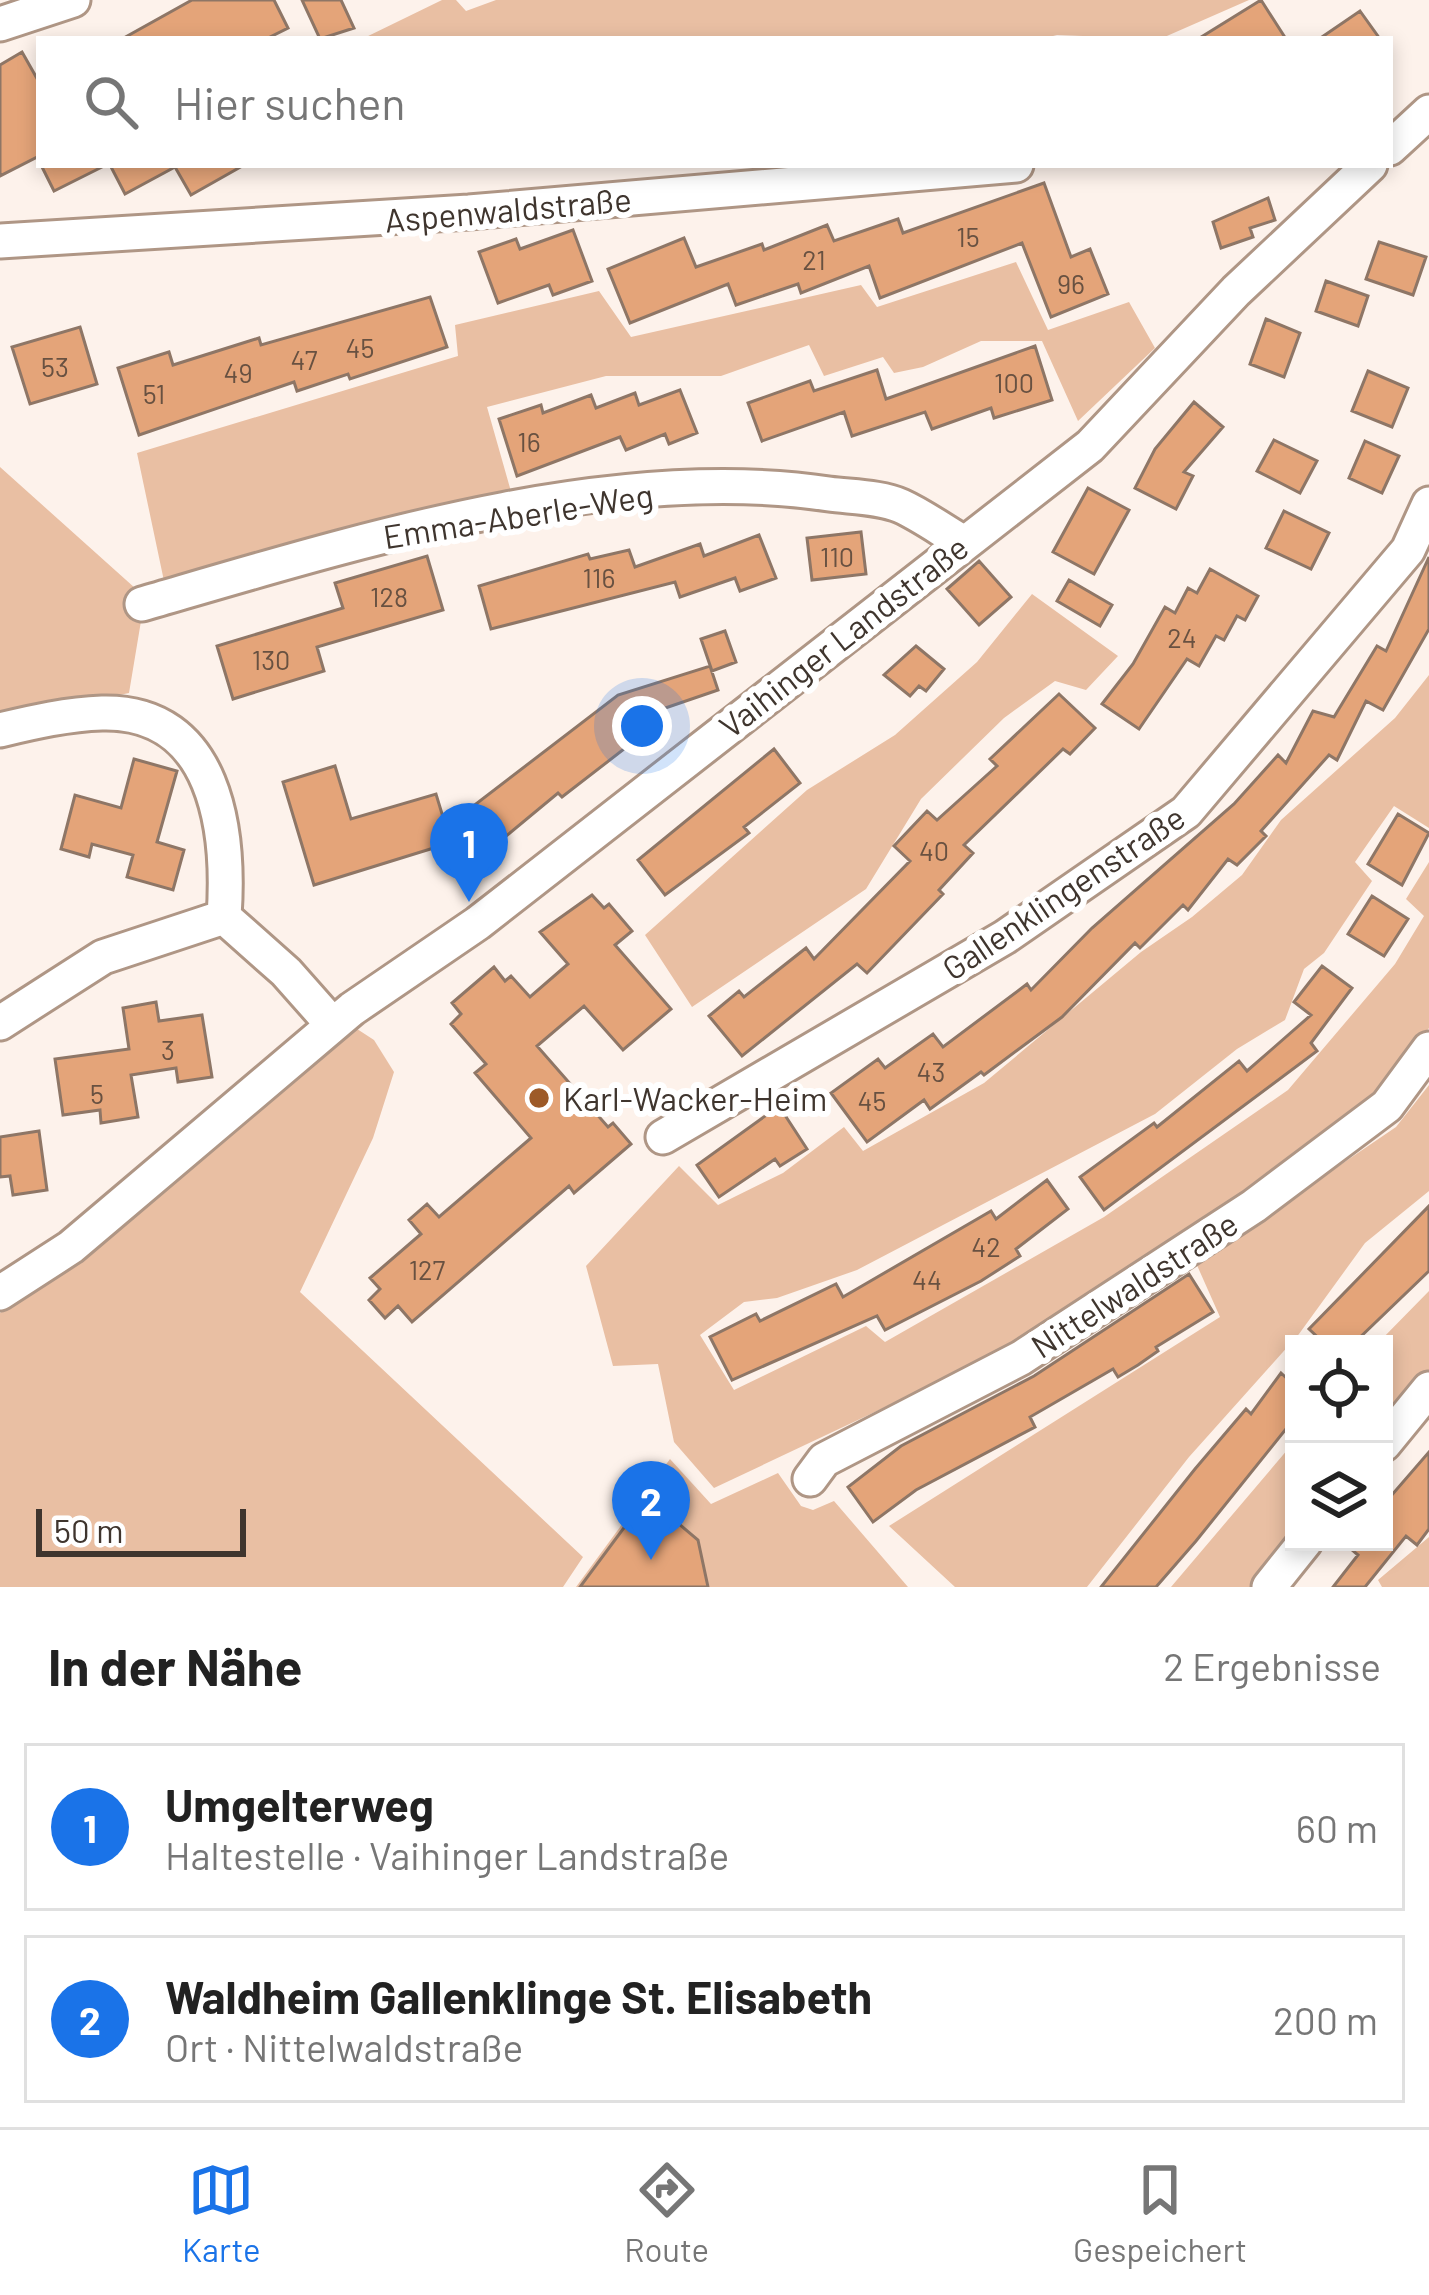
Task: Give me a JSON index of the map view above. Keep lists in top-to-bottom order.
{
  "streets": {
    "street": [
      "Aspenwaldstraße",
      "Emma-Aberle-Weg",
      "Vaihinger Landstraße",
      "Gallenklingenstraße",
      "Nittelwaldstraße"
    ]
  },
  "crossings": [
    ["Emma-Aberle-Weg", "Vaihinger Landstraße"]
  ],
  "places": ["Karl-Wacker-Heim"],
  "house_numbers": [
    "15",
    "21",
    "96",
    "45",
    "47",
    "53",
    "49",
    "100",
    "51",
    "16",
    "110",
    "116",
    "128",
    "24",
    "130",
    "40",
    "3",
    "43",
    "5",
    "45",
    "42",
    "127",
    "44"
  ],
  "scale_bar": "50 m",
  "page": {
    "search": "Hier suchen",
    "pins": ["1", "2"],
    "scale": "50 m",
    "heading": ["In der Nähe", "2 Ergebnisse"],
    "list": [
      {
        "mark": "1",
        "name": "Umgelterweg",
        "note": "Haltestelle · Vaihinger Landstraße",
        "value": "60 m"
      },
      {
        "mark": "2",
        "name": "Waldheim Gallenklinge St. Elisabeth",
        "note": "Ort · Nittelwaldstraße",
        "value": "200 m"
      }
    ],
    "nav": ["Karte", "Route", "Gespeichert"]
  }
}
